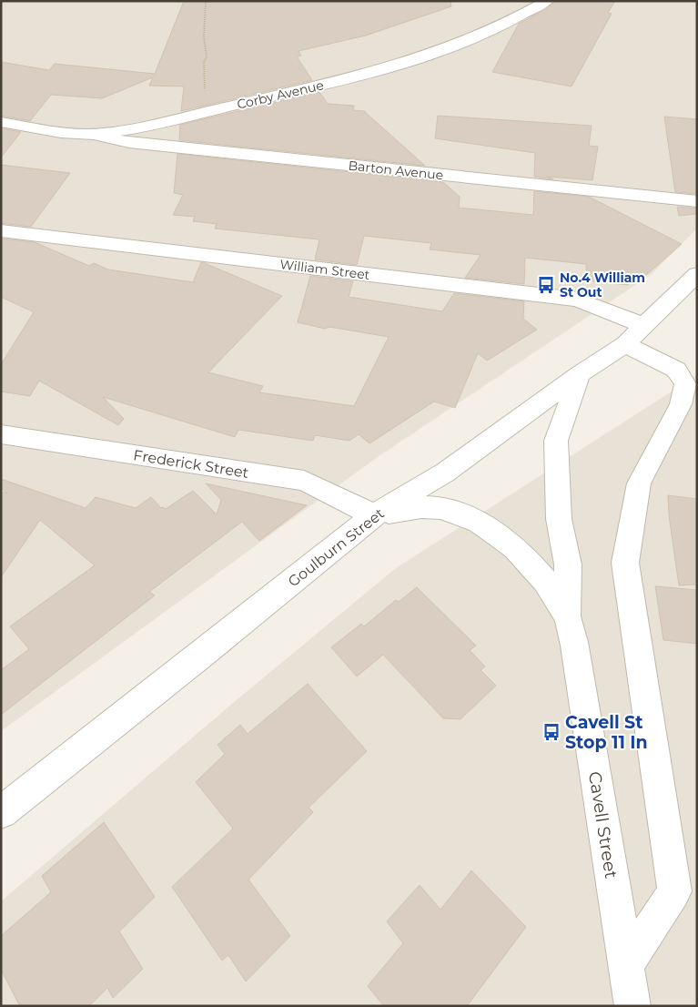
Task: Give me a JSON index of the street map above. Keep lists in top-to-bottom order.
{
  "streets": {
    "street": [
      "Corby Avenue",
      "Barton Avenue",
      "William Street",
      "Frederick Street",
      "Goulburn Street",
      "Cavell Street"
    ]
  },
  "crossings": [
    ["Corby Avenue", "Barton Avenue"],
    ["William Street", "Goulburn Street"],
    ["Frederick Street", "Goulburn Street"],
    ["Frederick Street", "Cavell Street"],
    ["Goulburn Street", "Cavell Street"]
  ],
  "places": {
    "bus stop": ["No.4 William St Out", "Cavell St Stop 11 In"]
  }
}
